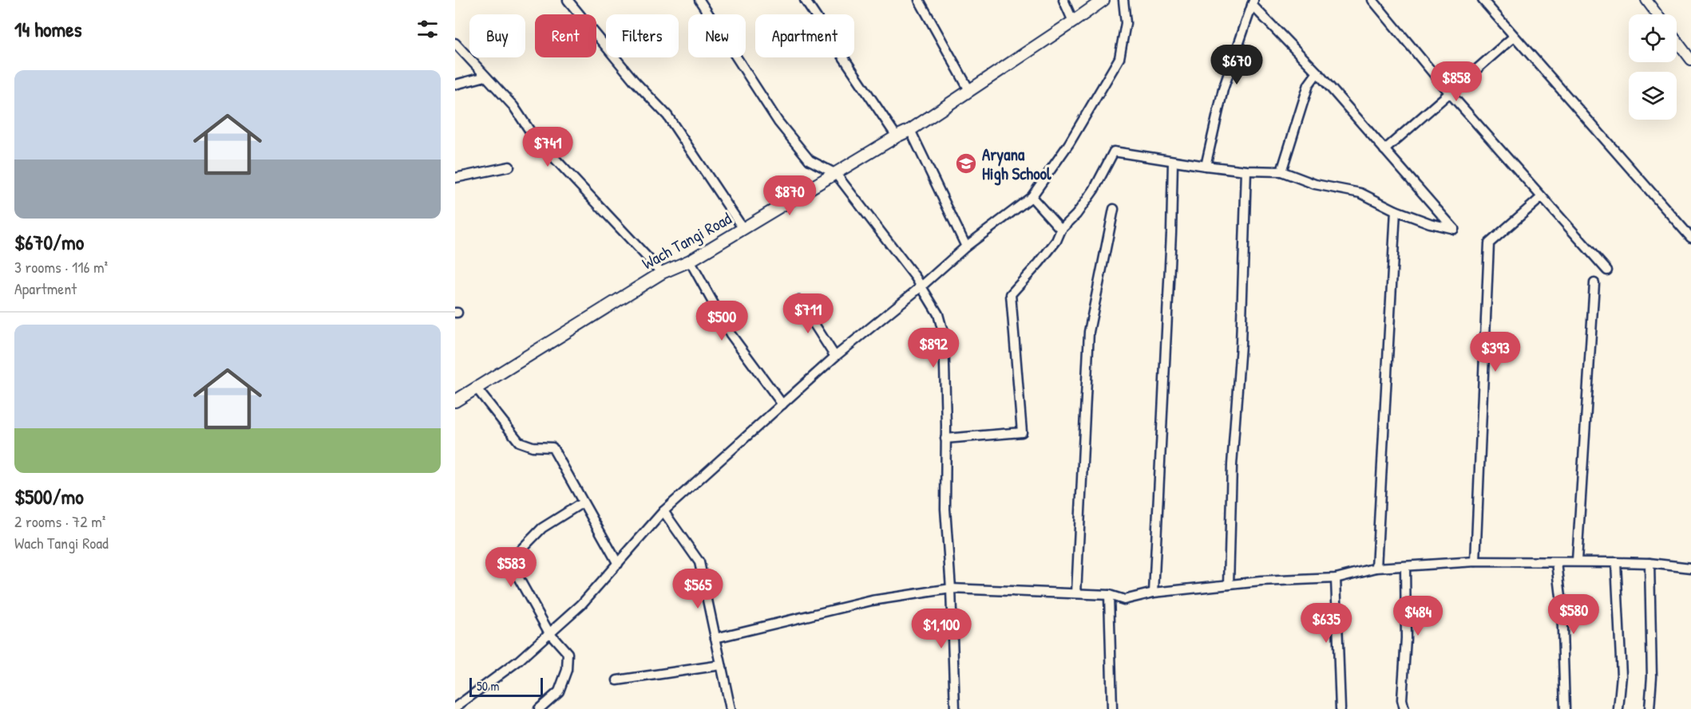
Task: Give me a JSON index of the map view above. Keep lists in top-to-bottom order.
{
  "streets": {
    "main road": ["Wach Tangi Road"]
  },
  "places": {
    "school or university": ["Aryana High School"]
  },
  "scale_bar": "50 m",
  "page": {
    "heading": "14 homes",
    "chip": [
      "Buy",
      "Rent",
      "Filters",
      "New",
      "Apartment"
    ],
    "price": [
      "$670",
      "$858",
      "$741",
      "$870",
      "$711",
      "$500",
      "$892",
      "$393",
      "$583",
      "$565",
      "$580",
      "$484",
      "$635",
      "$1,100"
    ],
    "list": [
      {
        "name": "$670/mo",
        "note": "3 rooms · 116 m² · Apartment"
      },
      {
        "name": "$500/mo",
        "note": "2 rooms · 72 m² · Wach Tangi Road"
      }
    ],
    "scale": "50 m"
  }
}
